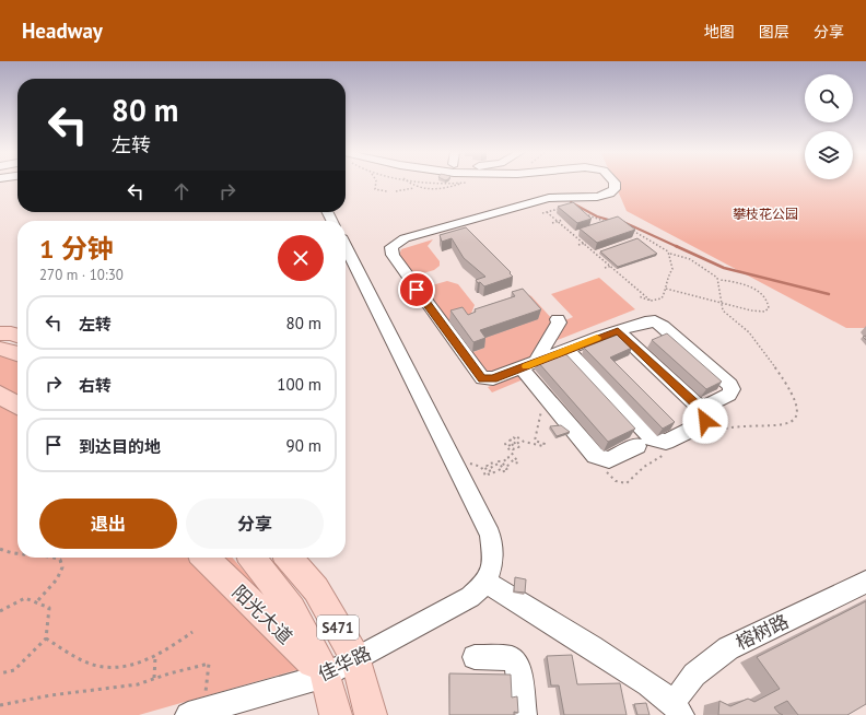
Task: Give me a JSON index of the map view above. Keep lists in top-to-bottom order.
{
  "streets": {
    "main road": ["阳光大道", "S471"],
    "street": ["榕树路", "佳华路"]
  },
  "crossings": [
    ["阳光大道", "S471"],
    ["阳光大道", "佳华路"],
    ["S471", "佳华路"]
  ],
  "parks": ["攀枝花公园"],
  "page": {
    "header": "Headway",
    "nav": ["地图", "图层", "分享"],
    "turn": ["80 m", "左转"],
    "heading": ["1 分钟", "270 m · 10:30"],
    "list": [
      {
        "name": "左转",
        "value": "80 m"
      },
      {
        "name": "右转",
        "value": "100 m"
      },
      {
        "name": "到达目的地",
        "value": "90 m"
      }
    ],
    "buttons": ["退出", "分享"]
  }
}
